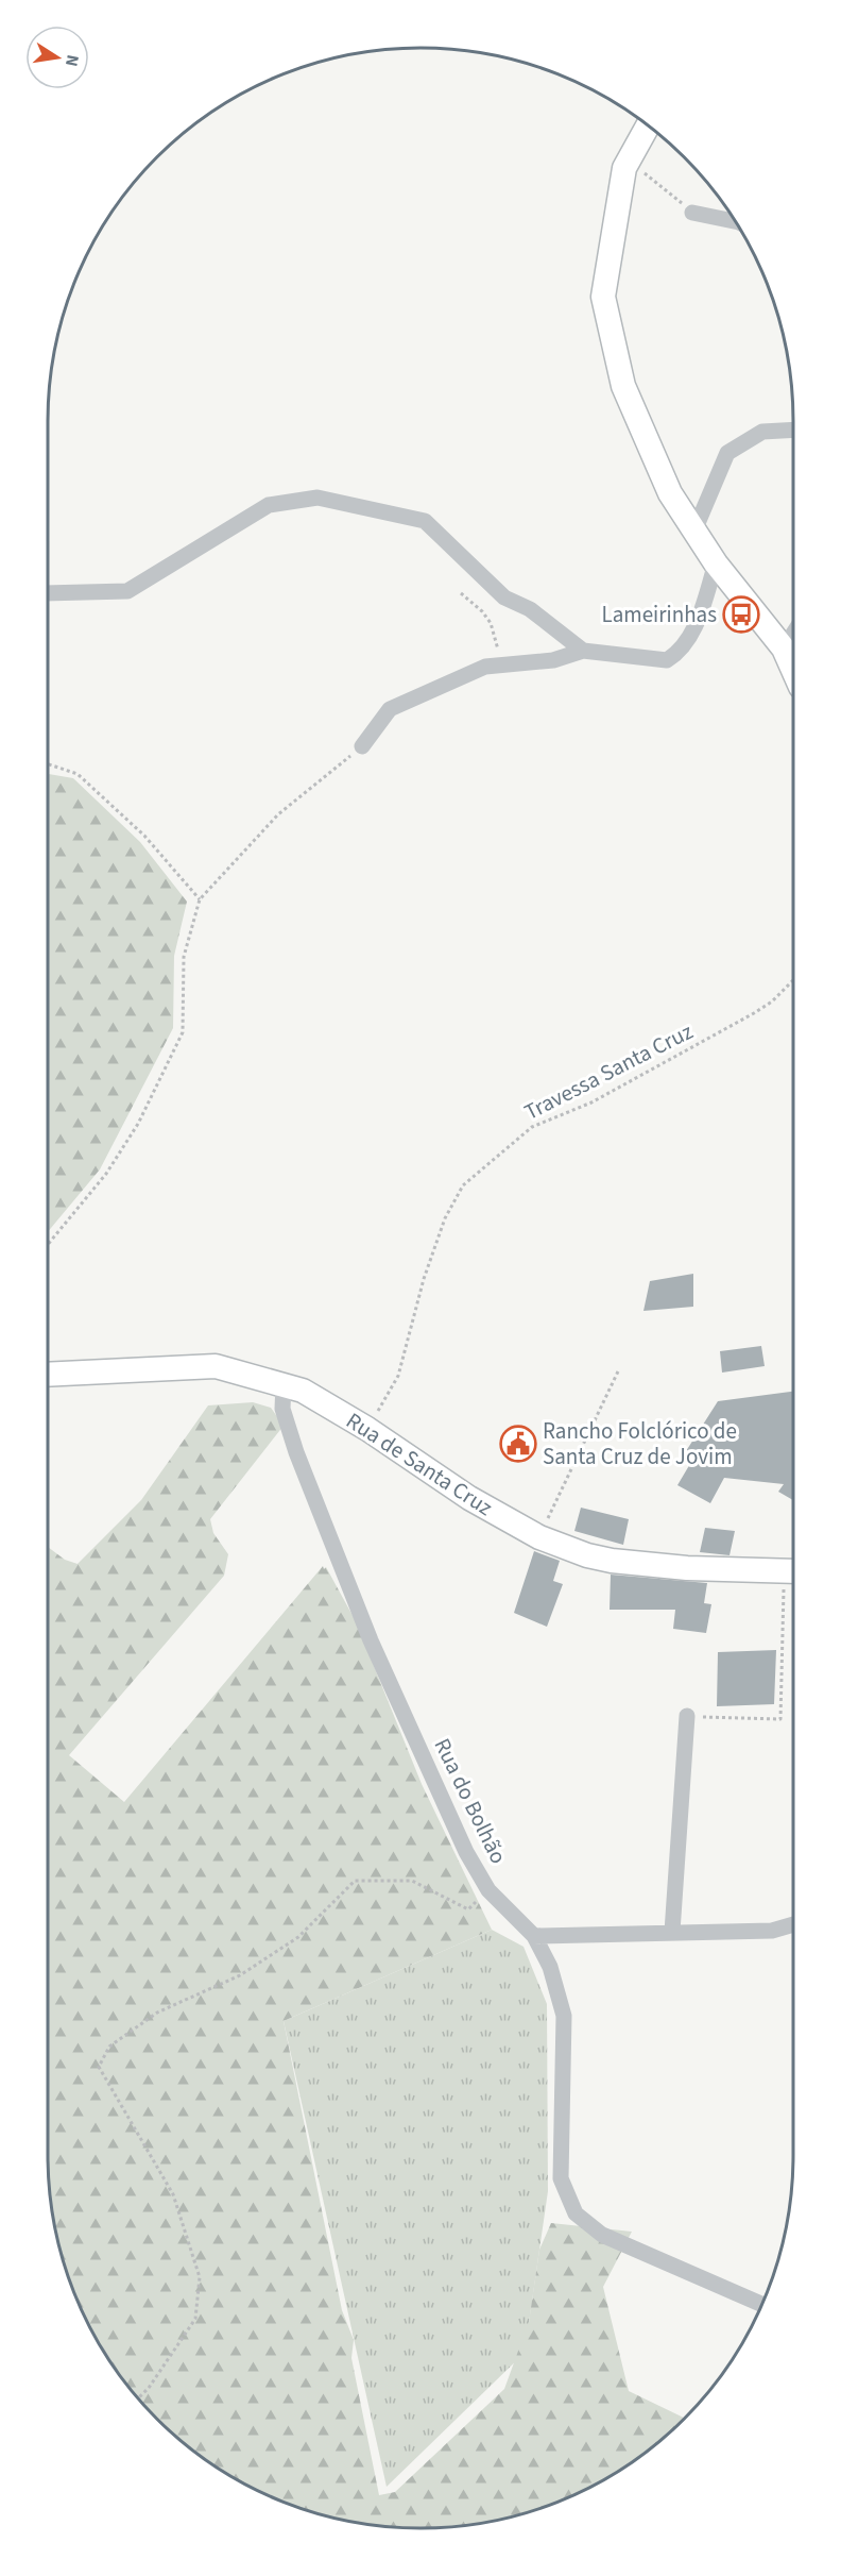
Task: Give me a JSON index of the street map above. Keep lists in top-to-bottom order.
{
  "streets": {
    "main road": ["Rua de Santa Cruz"],
    "street": ["Rua do Bolhão"],
    "path": ["Travessa Santa Cruz"]
  },
  "crossings": [
    ["Travessa Santa Cruz", "Rua de Santa Cruz"],
    ["Rua de Santa Cruz", "Rua do Bolhão"]
  ],
  "places": {
    "bus stop": ["Lameirinhas"],
    "public building": ["Rancho Folclórico de Santa Cruz de Jovim"]
  },
  "north": "right"
}
